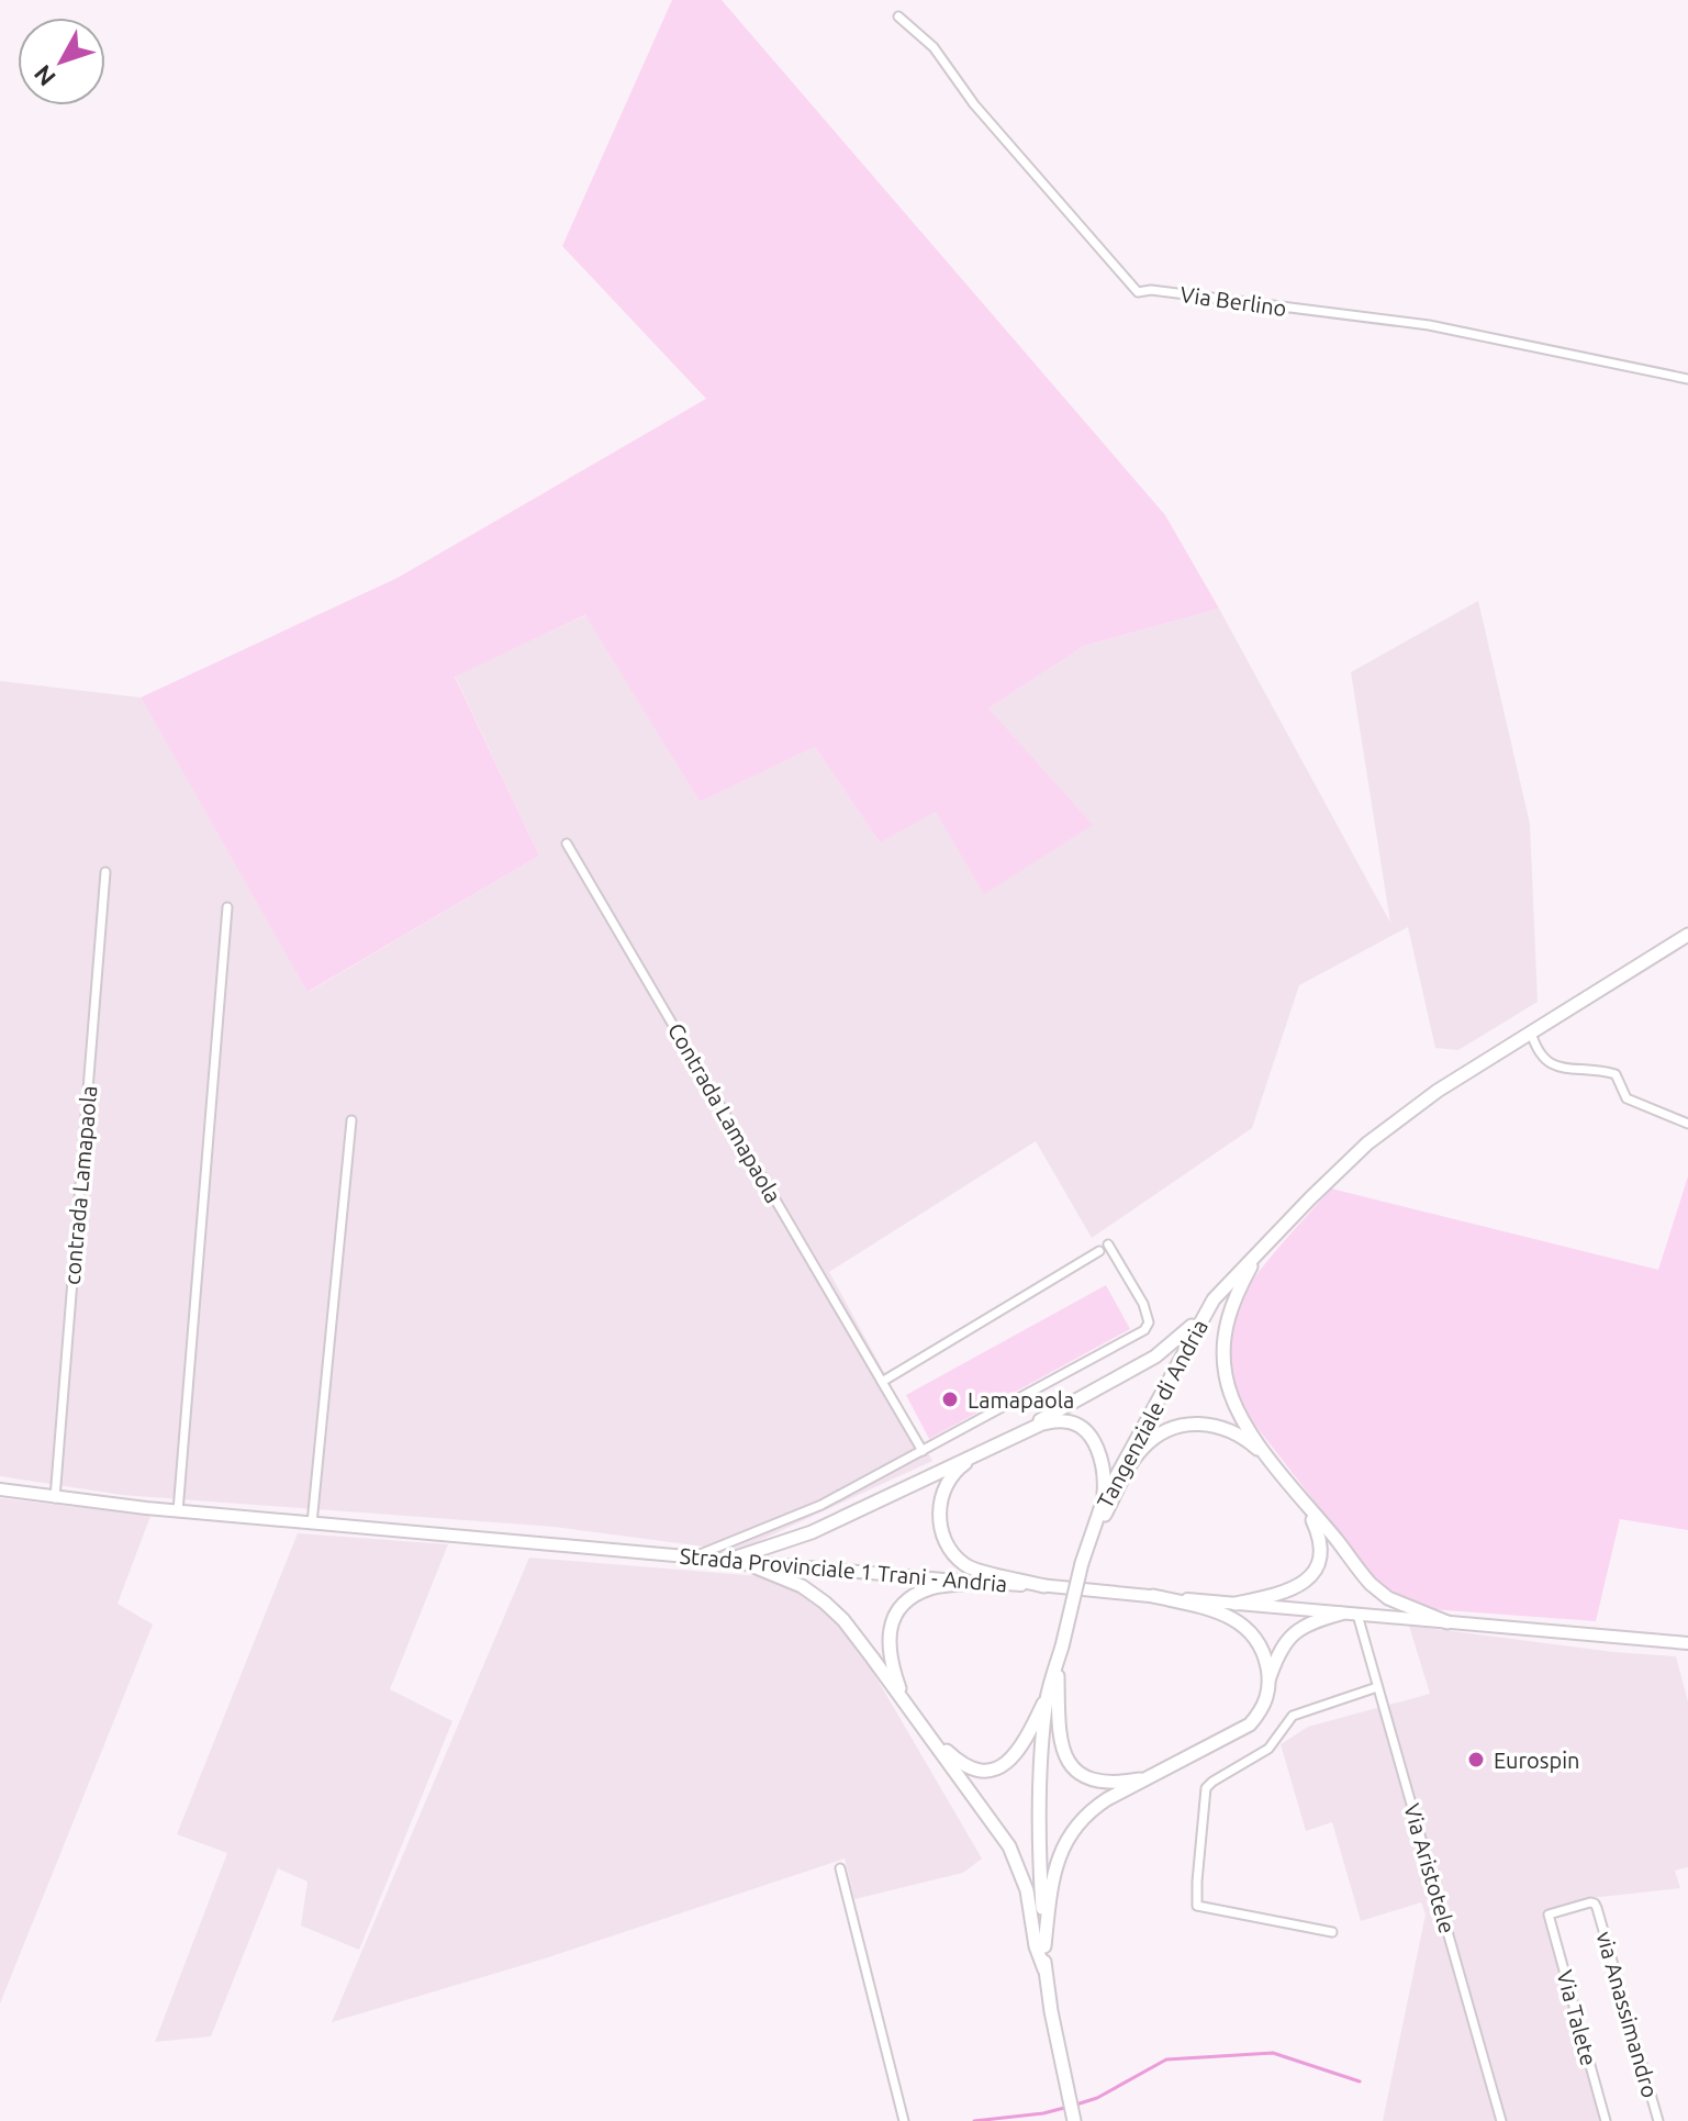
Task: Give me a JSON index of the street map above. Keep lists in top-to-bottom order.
{
  "streets": {
    "main road": ["Tangenziale di Andria", "Strada Provinciale 1 Trani - Andria"],
    "street": [
      "Via Berlino",
      "Contrada Lamapaola",
      "contrada Lamapaola",
      "Via Aristotele",
      "via Anassimandro",
      "Via Talete"
    ]
  },
  "crossings": [
    ["contrada Lamapaola", "Strada Provinciale 1 Trani - Andria"],
    ["Strada Provinciale 1 Trani - Andria", "Via Aristotele"],
    ["via Anassimandro", "Via Talete"]
  ],
  "places": ["Lamapaola", "Eurospin"],
  "north": "bottom left"
}
